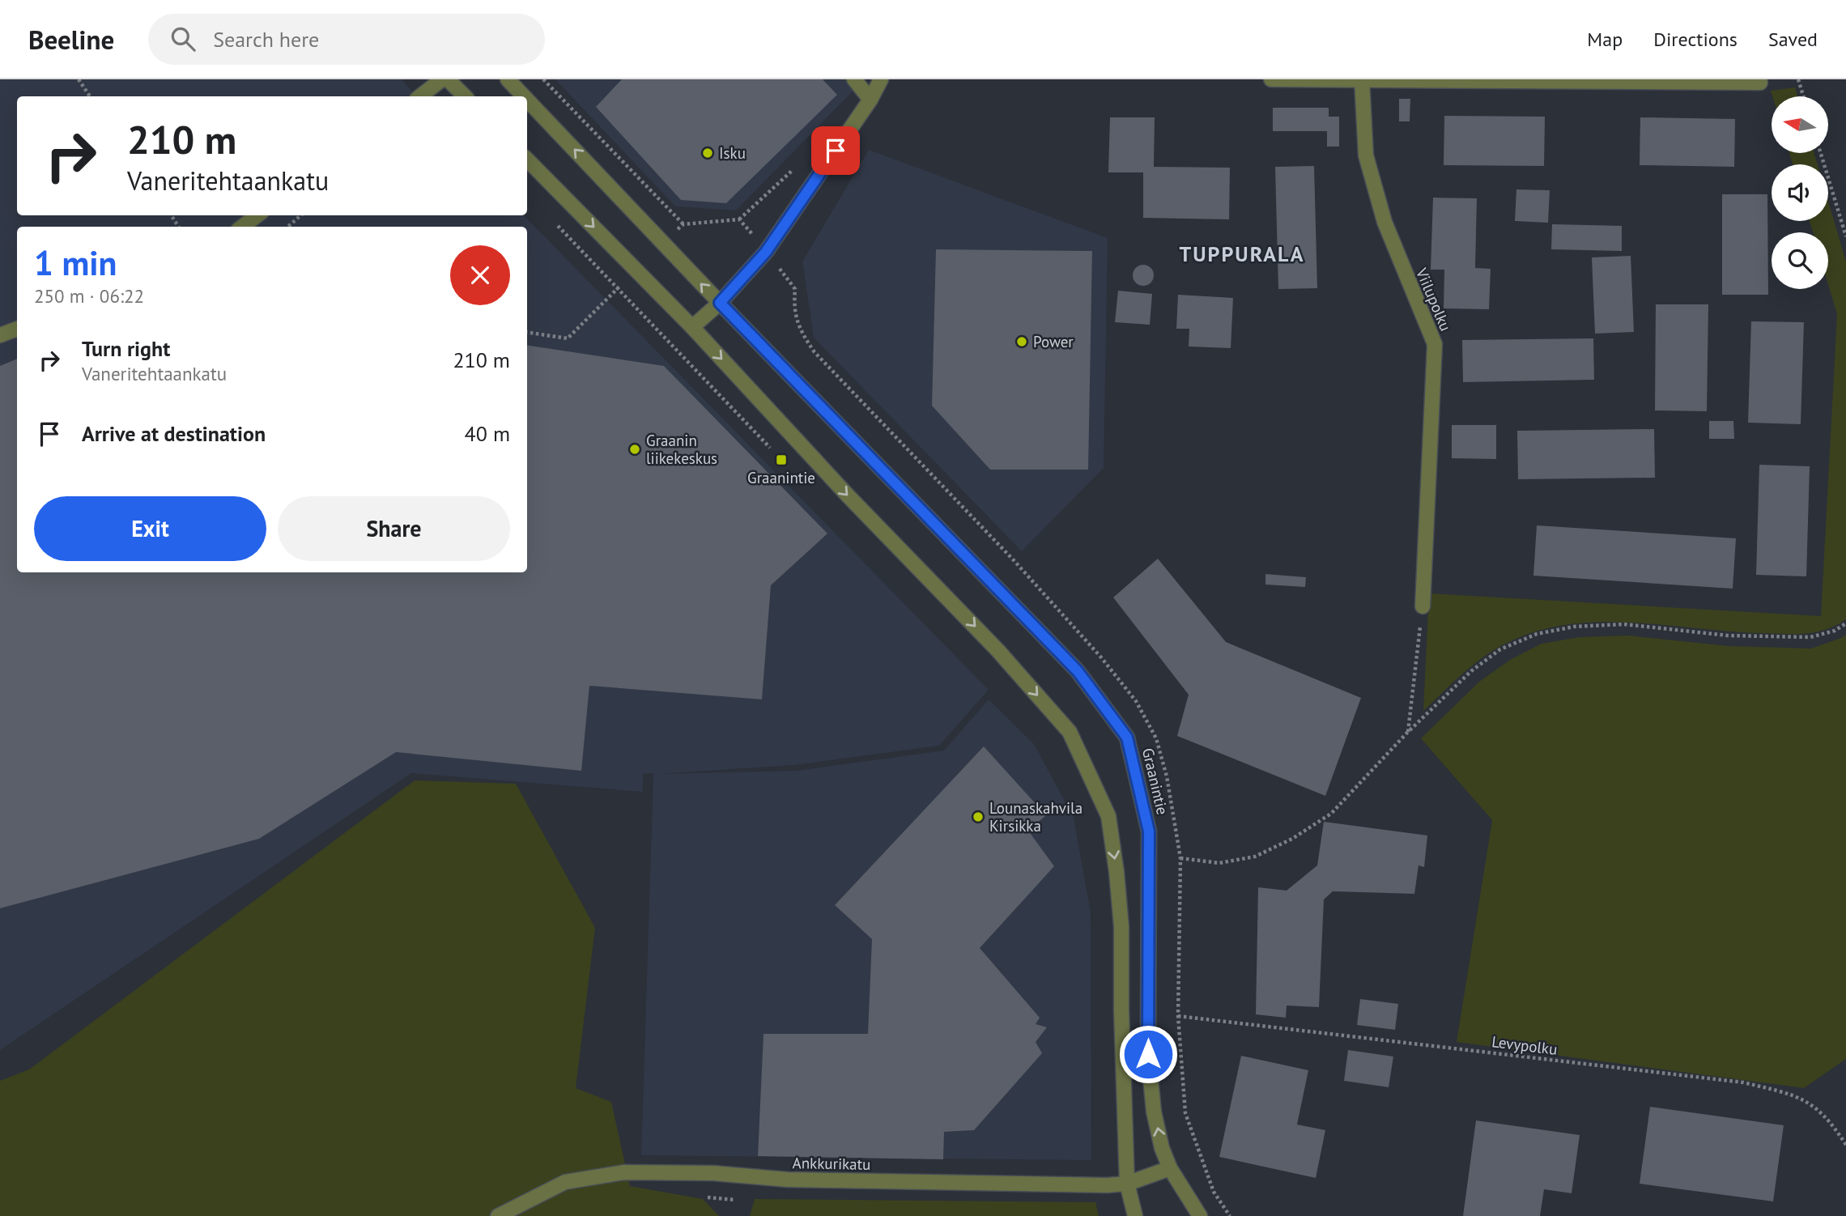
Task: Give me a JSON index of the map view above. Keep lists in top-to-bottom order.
{
  "streets": {
    "street": ["Viilupolku", "Graanintie", "Ankkurikatu"],
    "path": ["Levypolku"]
  },
  "crossings": [
    ["Graanintie", "Ankkurikatu"]
  ],
  "districts": ["TUPPURALA"],
  "places": {
    "other": [
      "Isku",
      "Power",
      "Graanin liikekeskus",
      "Lounaskahvila Kirsikka"
    ],
    "transit": ["Graanintie"]
  },
  "north": "left",
  "page": {
    "header": "Beeline",
    "search": "Search here",
    "nav": ["Map", "Directions", "Saved"],
    "turn": ["210 m", "Vaneritehtaankatu"],
    "heading": ["1 min", "250 m · 06:22"],
    "list": [
      {
        "name": "Turn right",
        "note": "Vaneritehtaankatu",
        "value": "210 m"
      },
      {
        "name": "Arrive at destination",
        "value": "40 m"
      }
    ],
    "buttons": ["Exit", "Share"]
  }
}
